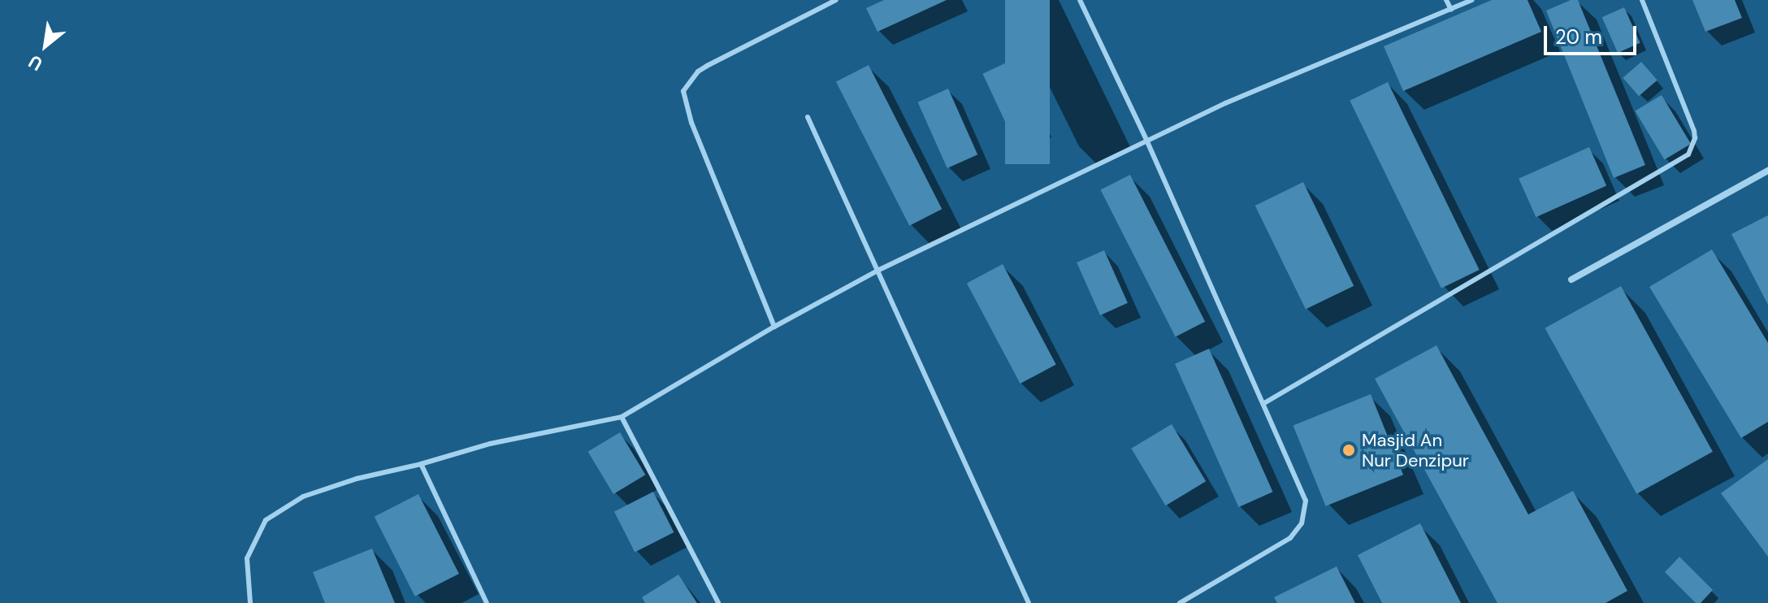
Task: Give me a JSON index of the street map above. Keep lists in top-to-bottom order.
{
  "places": ["Masjid An Nur Denzipur"],
  "scale_bar": "20 m",
  "north": "bottom left"
}
